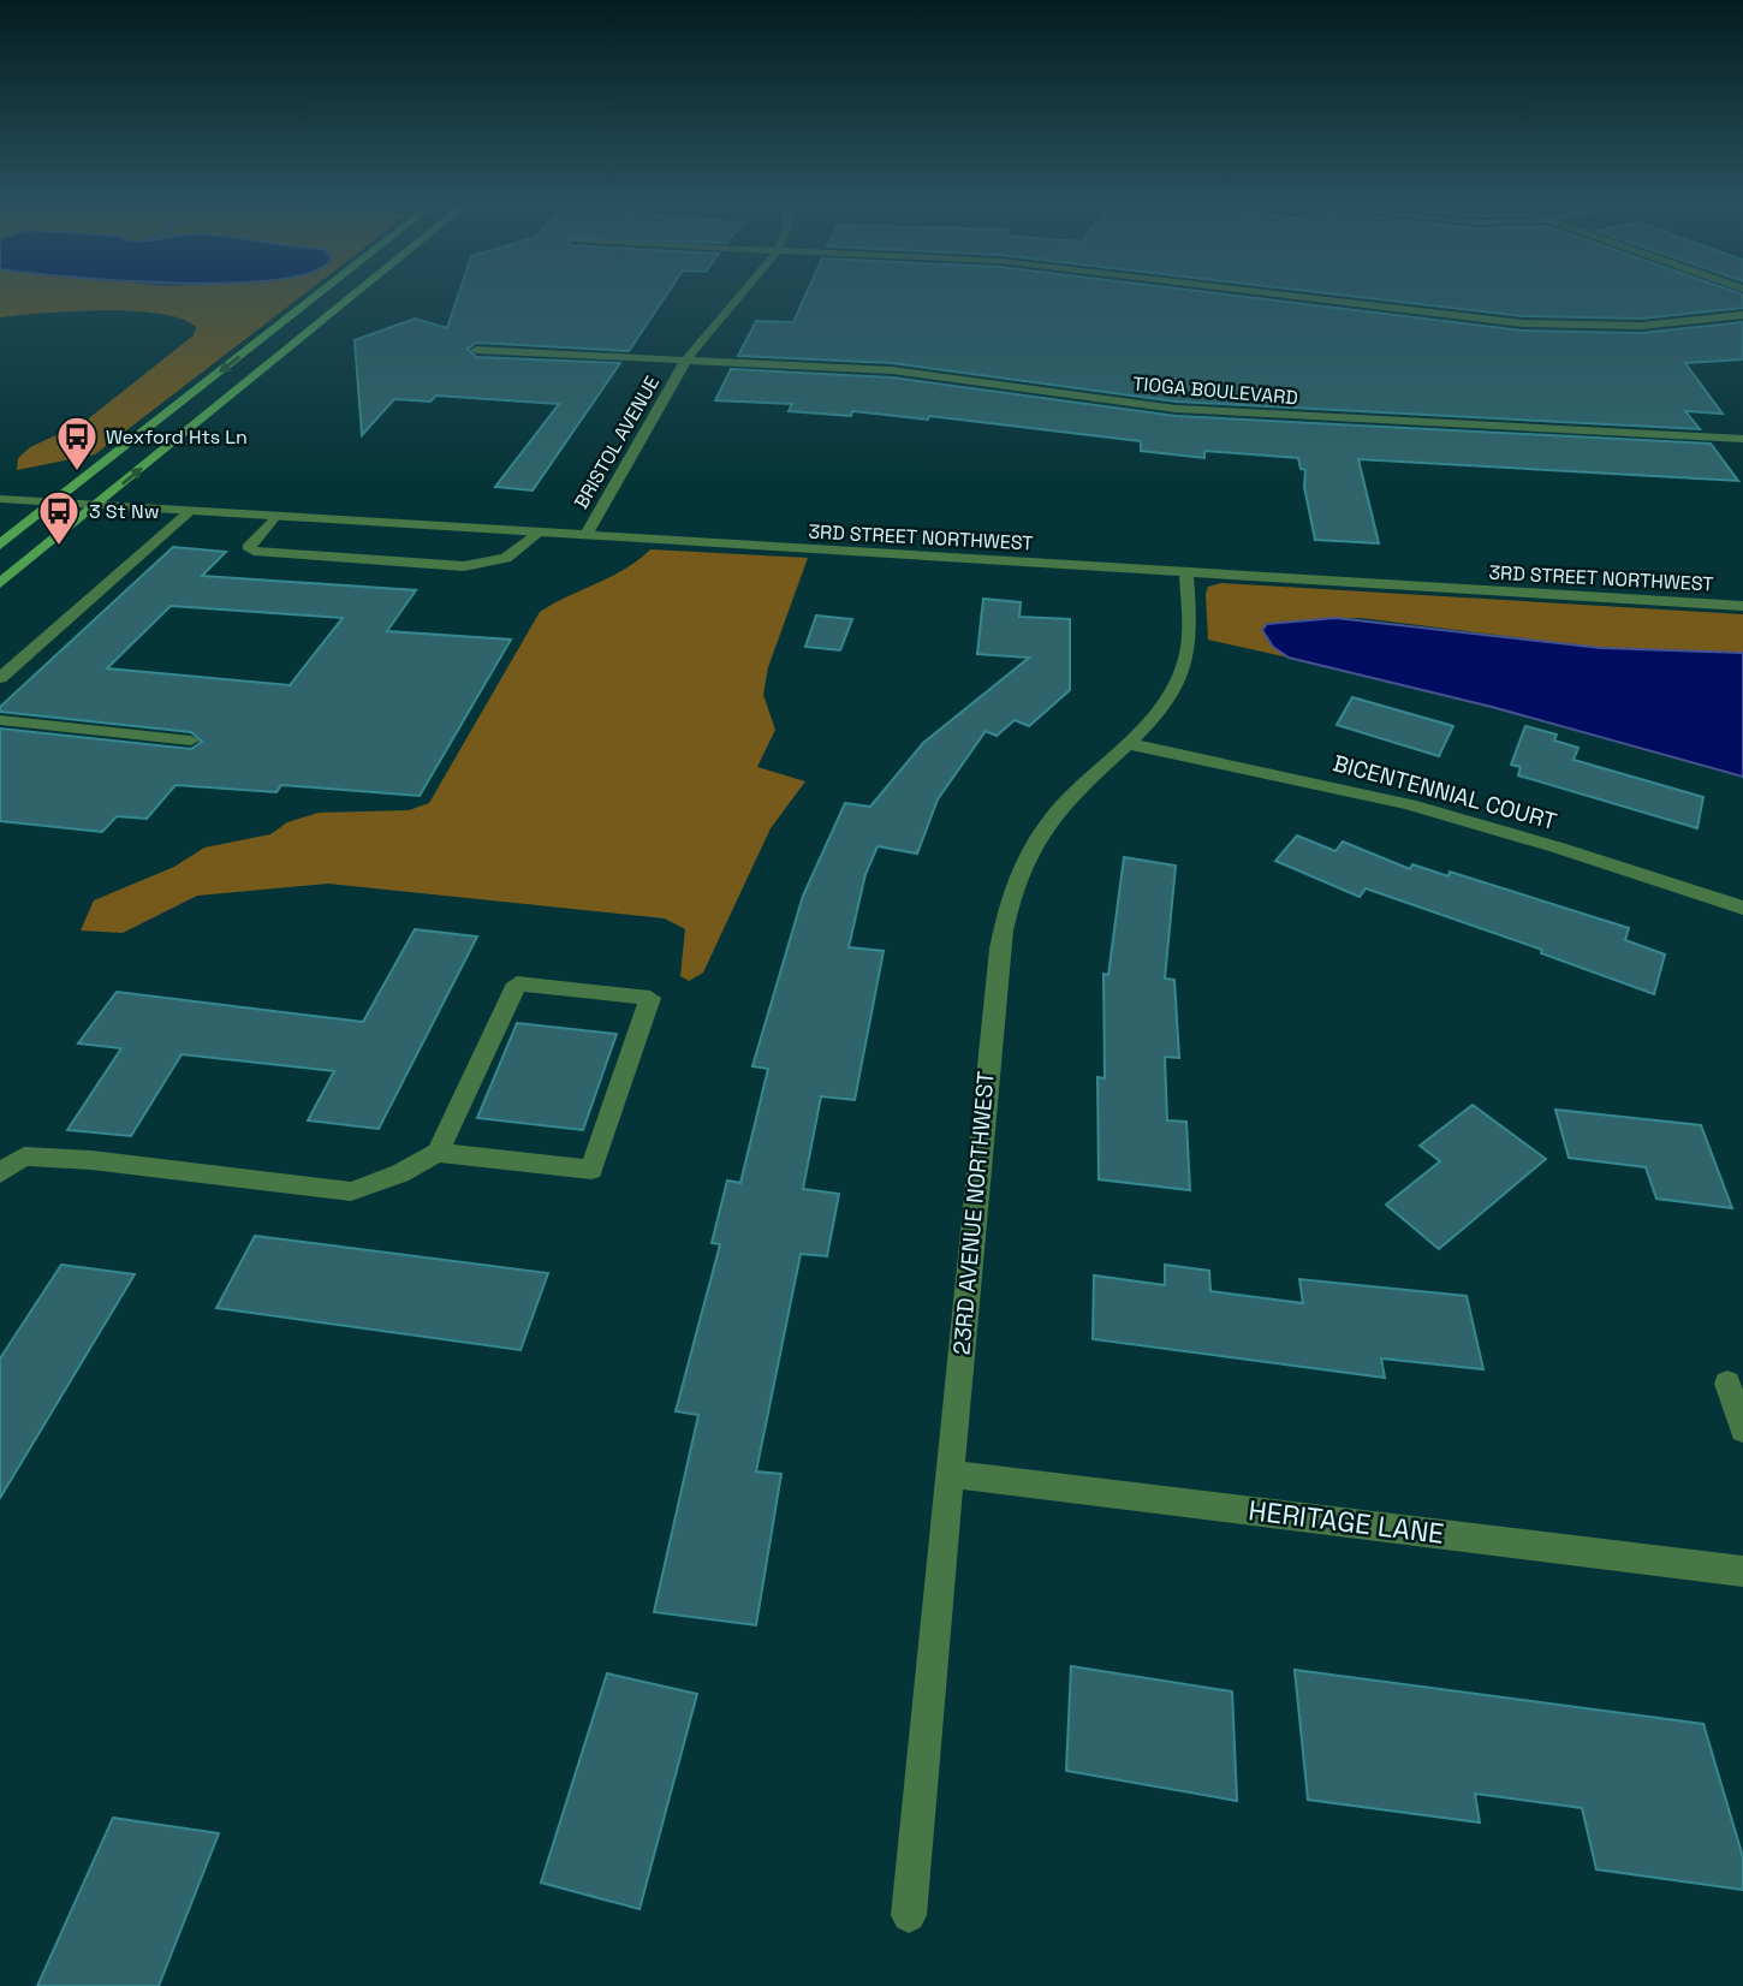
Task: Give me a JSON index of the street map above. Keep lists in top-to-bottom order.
{
  "streets": {
    "street": [
      "TIOGA BOULEVARD",
      "BRISTOL AVENUE",
      "3RD STREET NORTHWEST",
      "BICENTENNIAL COURT",
      "23RD AVENUE NORTHWEST",
      "HERITAGE LANE"
    ]
  },
  "crossings": [
    ["TIOGA BOULEVARD", "BRISTOL AVENUE"],
    ["BRISTOL AVENUE", "3RD STREET NORTHWEST"],
    ["3RD STREET NORTHWEST", "23RD AVENUE NORTHWEST"],
    ["BICENTENNIAL COURT", "23RD AVENUE NORTHWEST"],
    ["23RD AVENUE NORTHWEST", "HERITAGE LANE"]
  ],
  "places": {
    "bus stop": ["Wexford Hts Ln", "3 St Nw"]
  }
}
